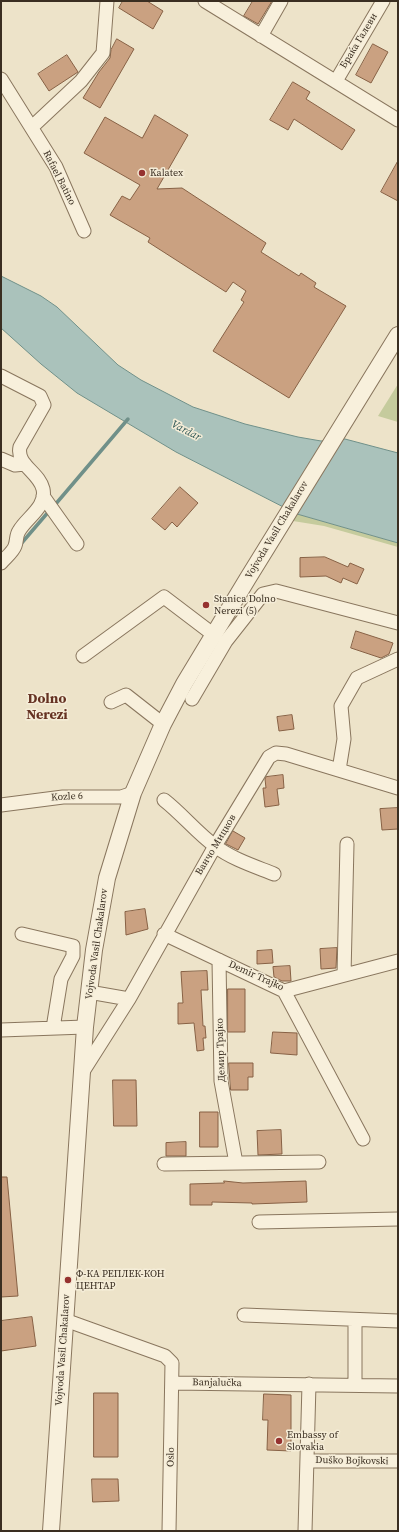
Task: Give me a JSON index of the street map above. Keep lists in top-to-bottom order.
{
  "streets": {
    "street": [
      "Браќа Галеви",
      "Rafael Batino",
      "Vojvoda Vasil Chakalarov",
      "Kozle 6",
      "Ванчо Мицков",
      "Demir Trajko",
      "Демир Трајко",
      "Banjalučka",
      "Oslo",
      "Duško Bojkovski"
    ]
  },
  "crossings": [
    ["Vojvoda Vasil Chakalarov", "Kozle 6"],
    ["Vojvoda Vasil Chakalarov", "Ванчо Мицков"],
    ["Ванчо Мицков", "Demir Trajko"],
    ["Demir Trajko", "Демир Трајко"],
    ["Banjalučka", "Oslo"]
  ],
  "districts": ["Dolno Nerezi"],
  "water": ["Vardar"],
  "places": [
    "Kalatex",
    "Stanica Dolno Nerezi (5)",
    "Ф-КА РЕПЛЕК-КОН ЦЕНТАР",
    "Embassy of Slovakia"
  ]
}
